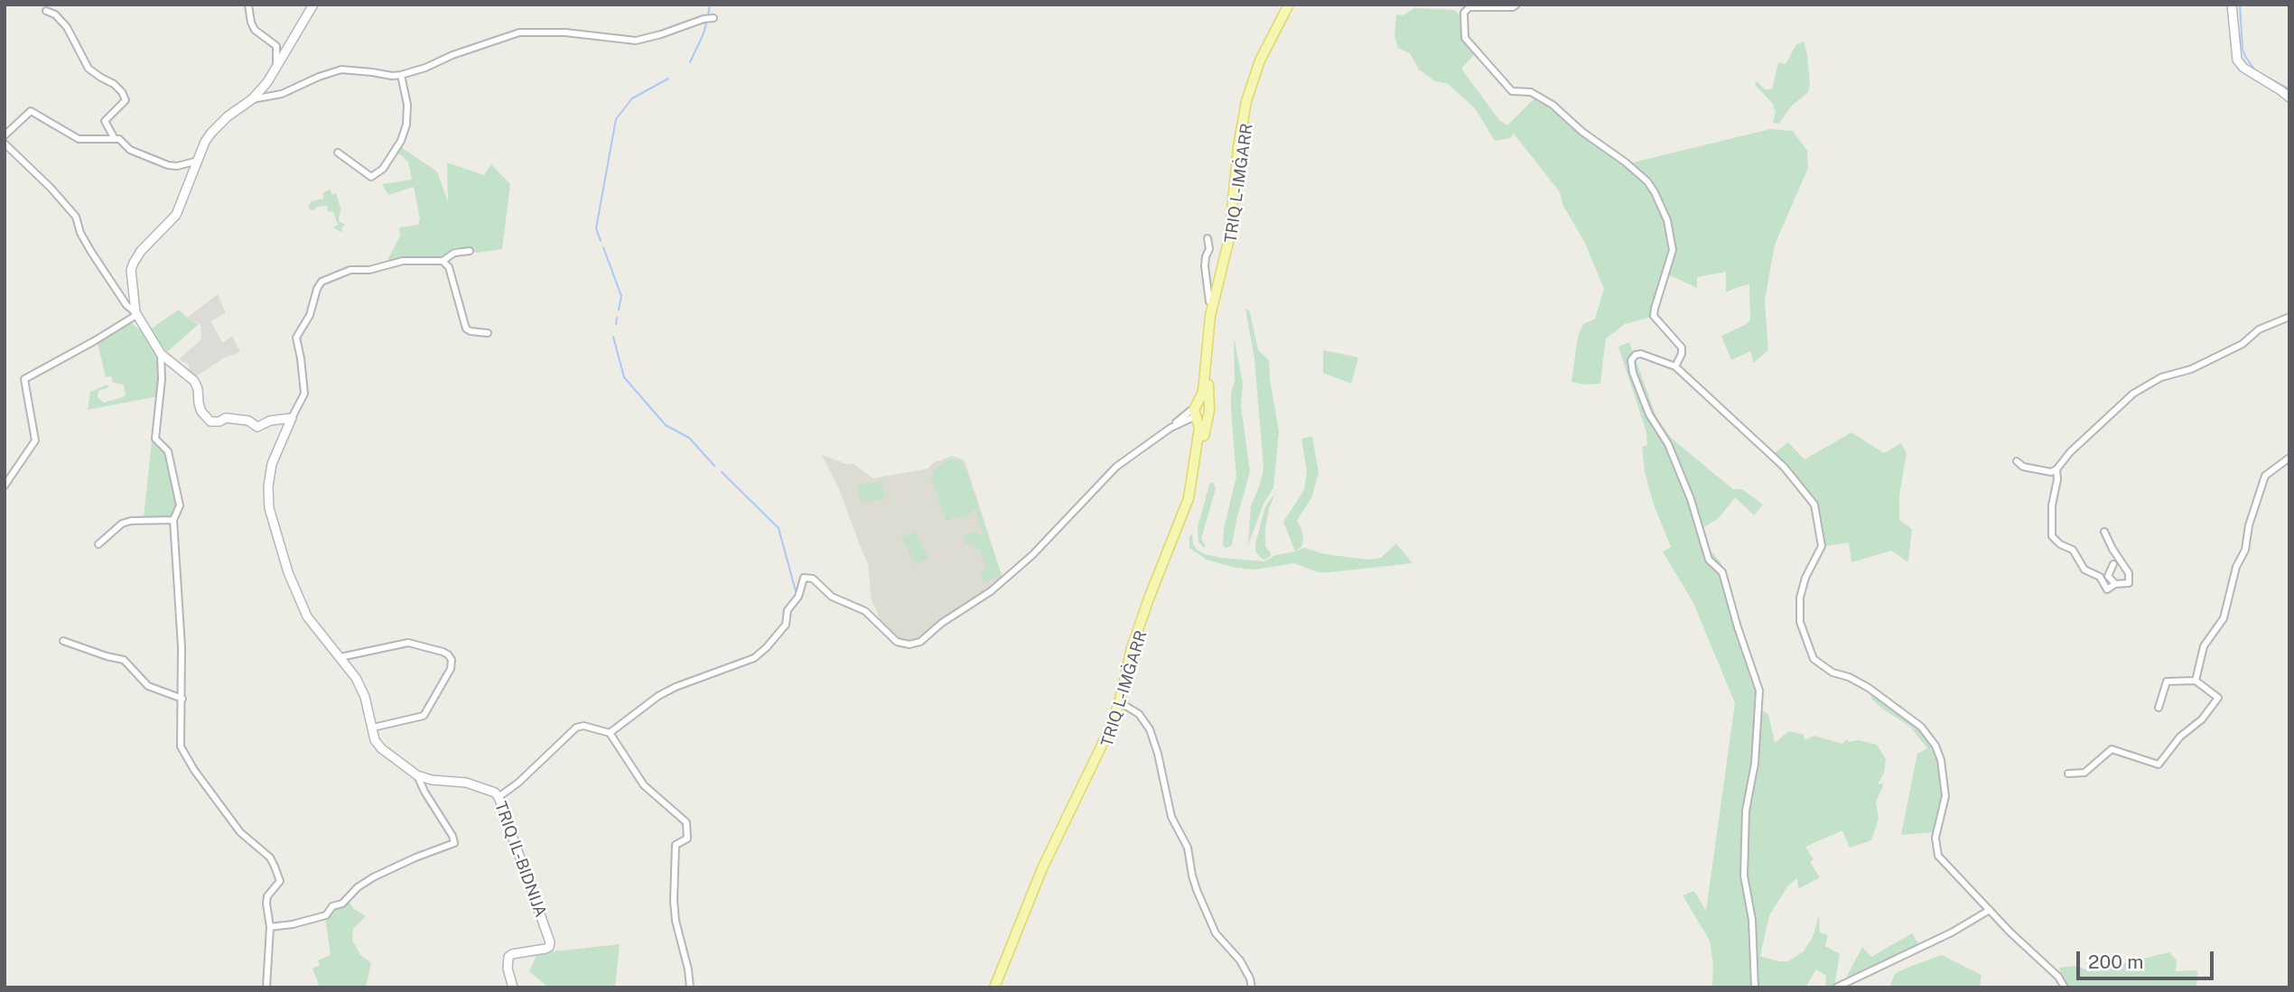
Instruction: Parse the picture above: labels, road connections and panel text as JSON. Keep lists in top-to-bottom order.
{
  "streets": {
    "main road": ["TRIQ L-IMĠARR"],
    "street": ["TRIQ IL-BIDNIJA"]
  },
  "scale_bar": "200 m"
}
